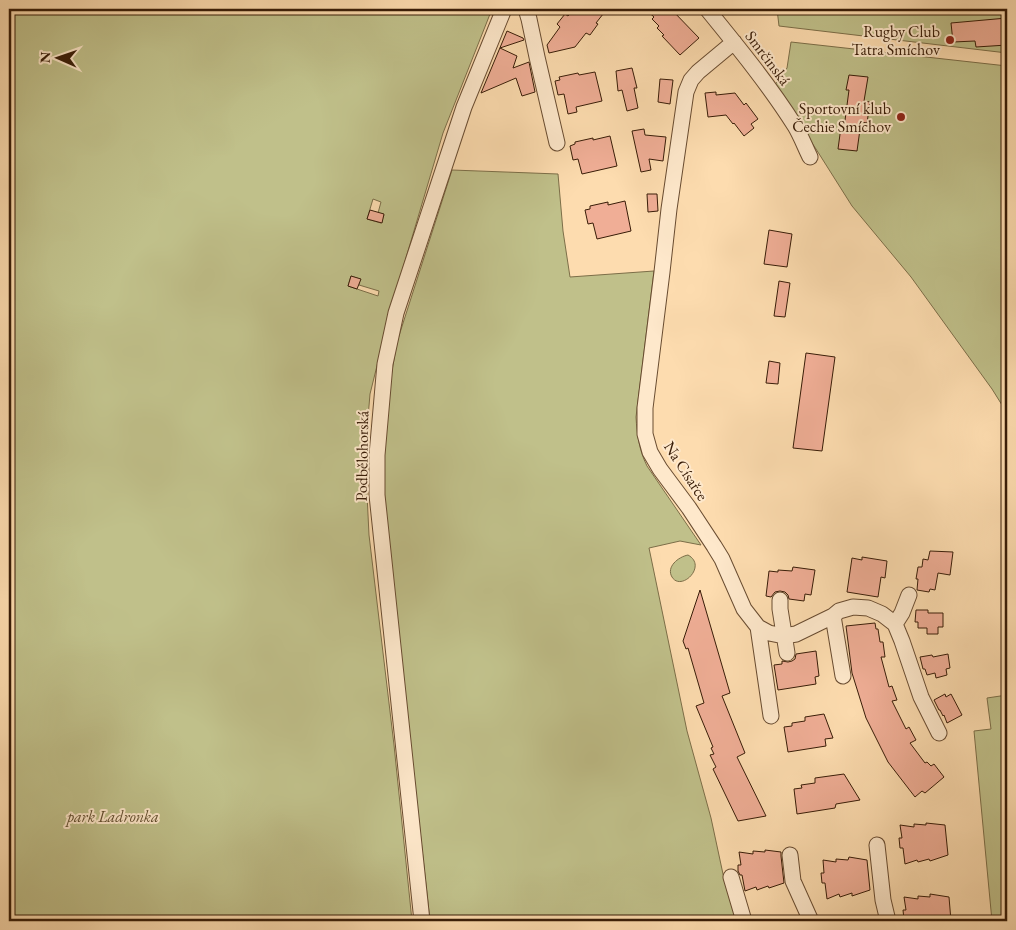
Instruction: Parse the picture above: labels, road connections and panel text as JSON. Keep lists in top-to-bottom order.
{
  "streets": {
    "street": ["Smrčinská", "Podbělohorská", "Na Císařce"]
  },
  "crossings": [
    ["Smrčinská", "Na Císařce"]
  ],
  "parks": ["park Ladronka"],
  "places": ["Rugby Club Tatra Smíchov", "Sportovní klub Čechie Smíchov"],
  "north": "left"
}
